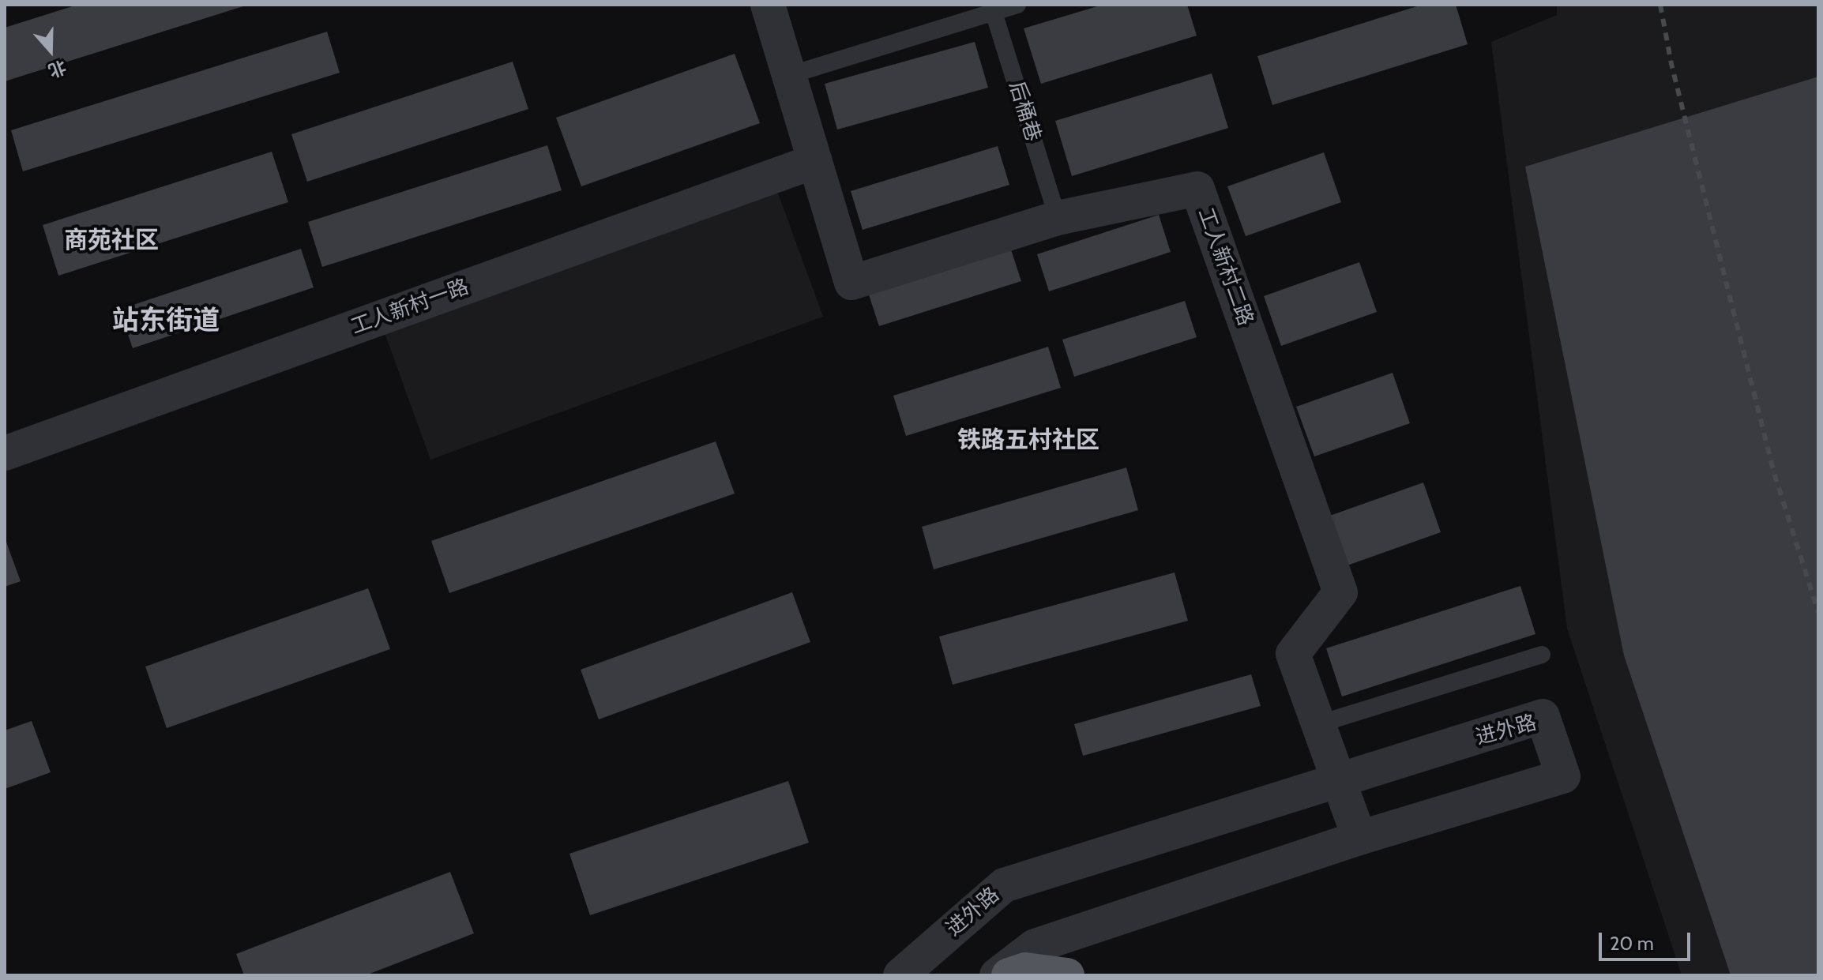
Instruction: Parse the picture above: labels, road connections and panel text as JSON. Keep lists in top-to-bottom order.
{
  "streets": {
    "street": ["工人新村二路", "工人新村一路", "进外路"],
    "lane": ["后桶巷"]
  },
  "crossings": [
    ["后桶巷", "工人新村二路"],
    ["工人新村二路", "工人新村一路"],
    ["工人新村二路", "进外路"]
  ],
  "districts": ["商苑社区", "站东街道", "铁路五村社区"],
  "scale_bar": "20 m",
  "north": "bottom"
}
